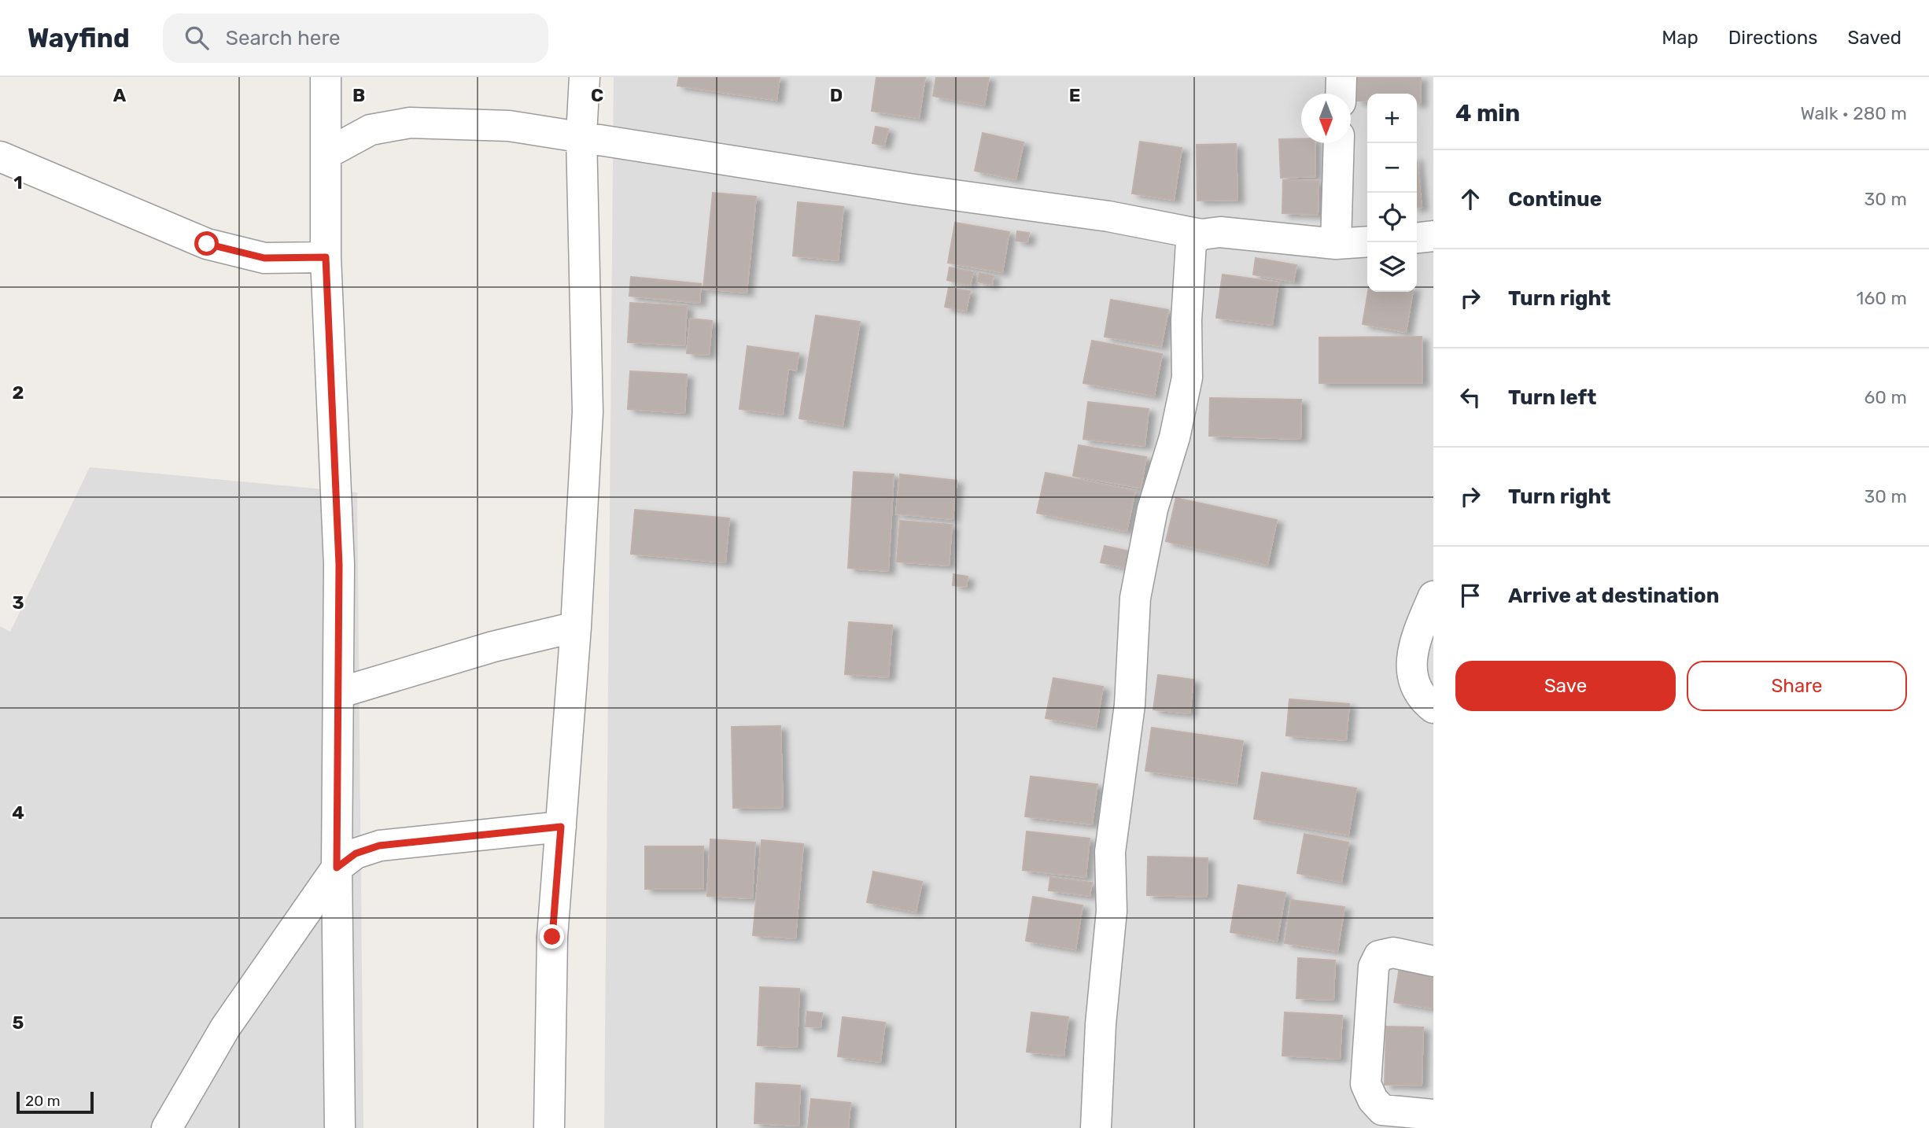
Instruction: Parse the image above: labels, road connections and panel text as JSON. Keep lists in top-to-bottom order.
{
  "scale_bar": "20 m",
  "north": "bottom",
  "page": {
    "header": "Wayfind",
    "search": "Search here",
    "nav": ["Map", "Directions", "Saved"],
    "heading": ["4 min", "Walk · 280 m"],
    "map_buttons": ["+", "−"],
    "list": [
      ["Continue", "30 m"],
      ["Turn right", "160 m"],
      ["Turn left", "60 m"],
      ["Turn right", "30 m"],
      "Arrive at destination"
    ],
    "buttons": ["Save", "Share"],
    "scale": "20 m"
  },
  "grid": {
    "columns": [
      "A",
      "B",
      "C",
      "D",
      "E"
    ],
    "rows": [
      "1",
      "2",
      "3",
      "4",
      "5"
    ]
  }
}
